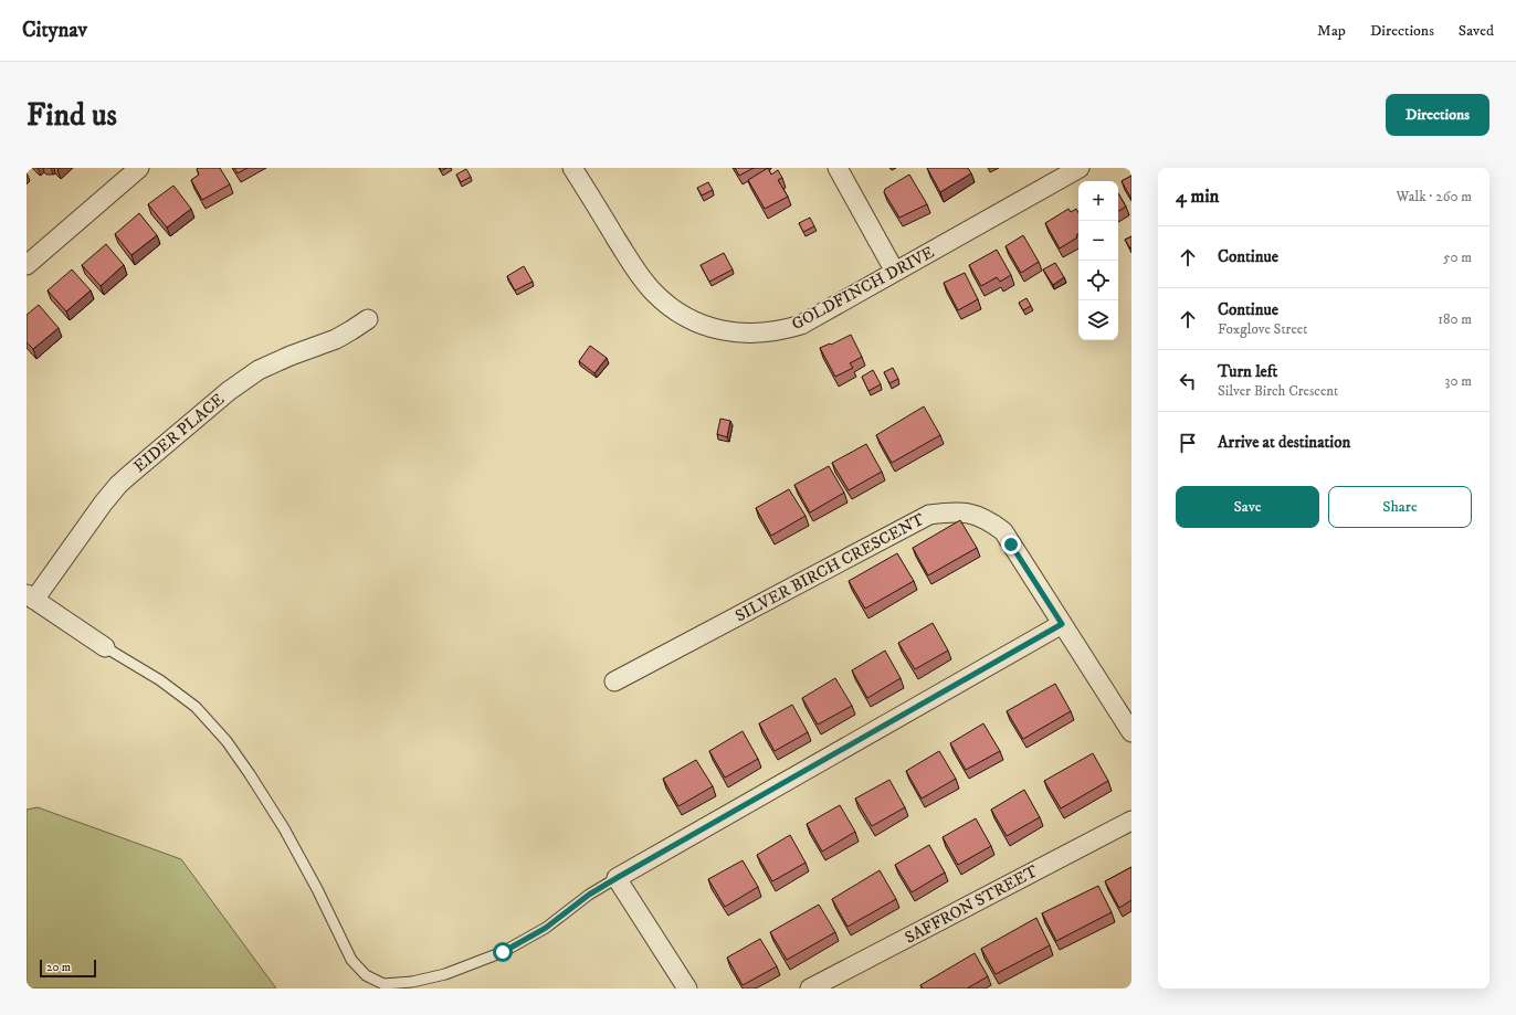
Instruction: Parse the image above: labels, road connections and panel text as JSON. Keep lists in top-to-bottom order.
{
  "streets": {
    "street": [
      "GOLDFINCH DRIVE",
      "EIDER PLACE",
      "SILVER BIRCH CRESCENT",
      "SAFFRON STREET"
    ]
  },
  "scale_bar": "20 m",
  "page": {
    "header": "Citynav",
    "nav": ["Map", "Directions", "Saved"],
    "buttons": [
      "Directions",
      ["Save", "Share"]
    ],
    "title": "Find us",
    "heading": ["4 min", "Walk · 260 m"],
    "map_buttons": ["+", "−"],
    "list": [
      ["Continue", "50 m"],
      ["Continue", "Foxglove Street", "180 m"],
      ["Turn left", "Silver Birch Crescent", "30 m"],
      "Arrive at destination"
    ],
    "scale": "20 m"
  }
}
